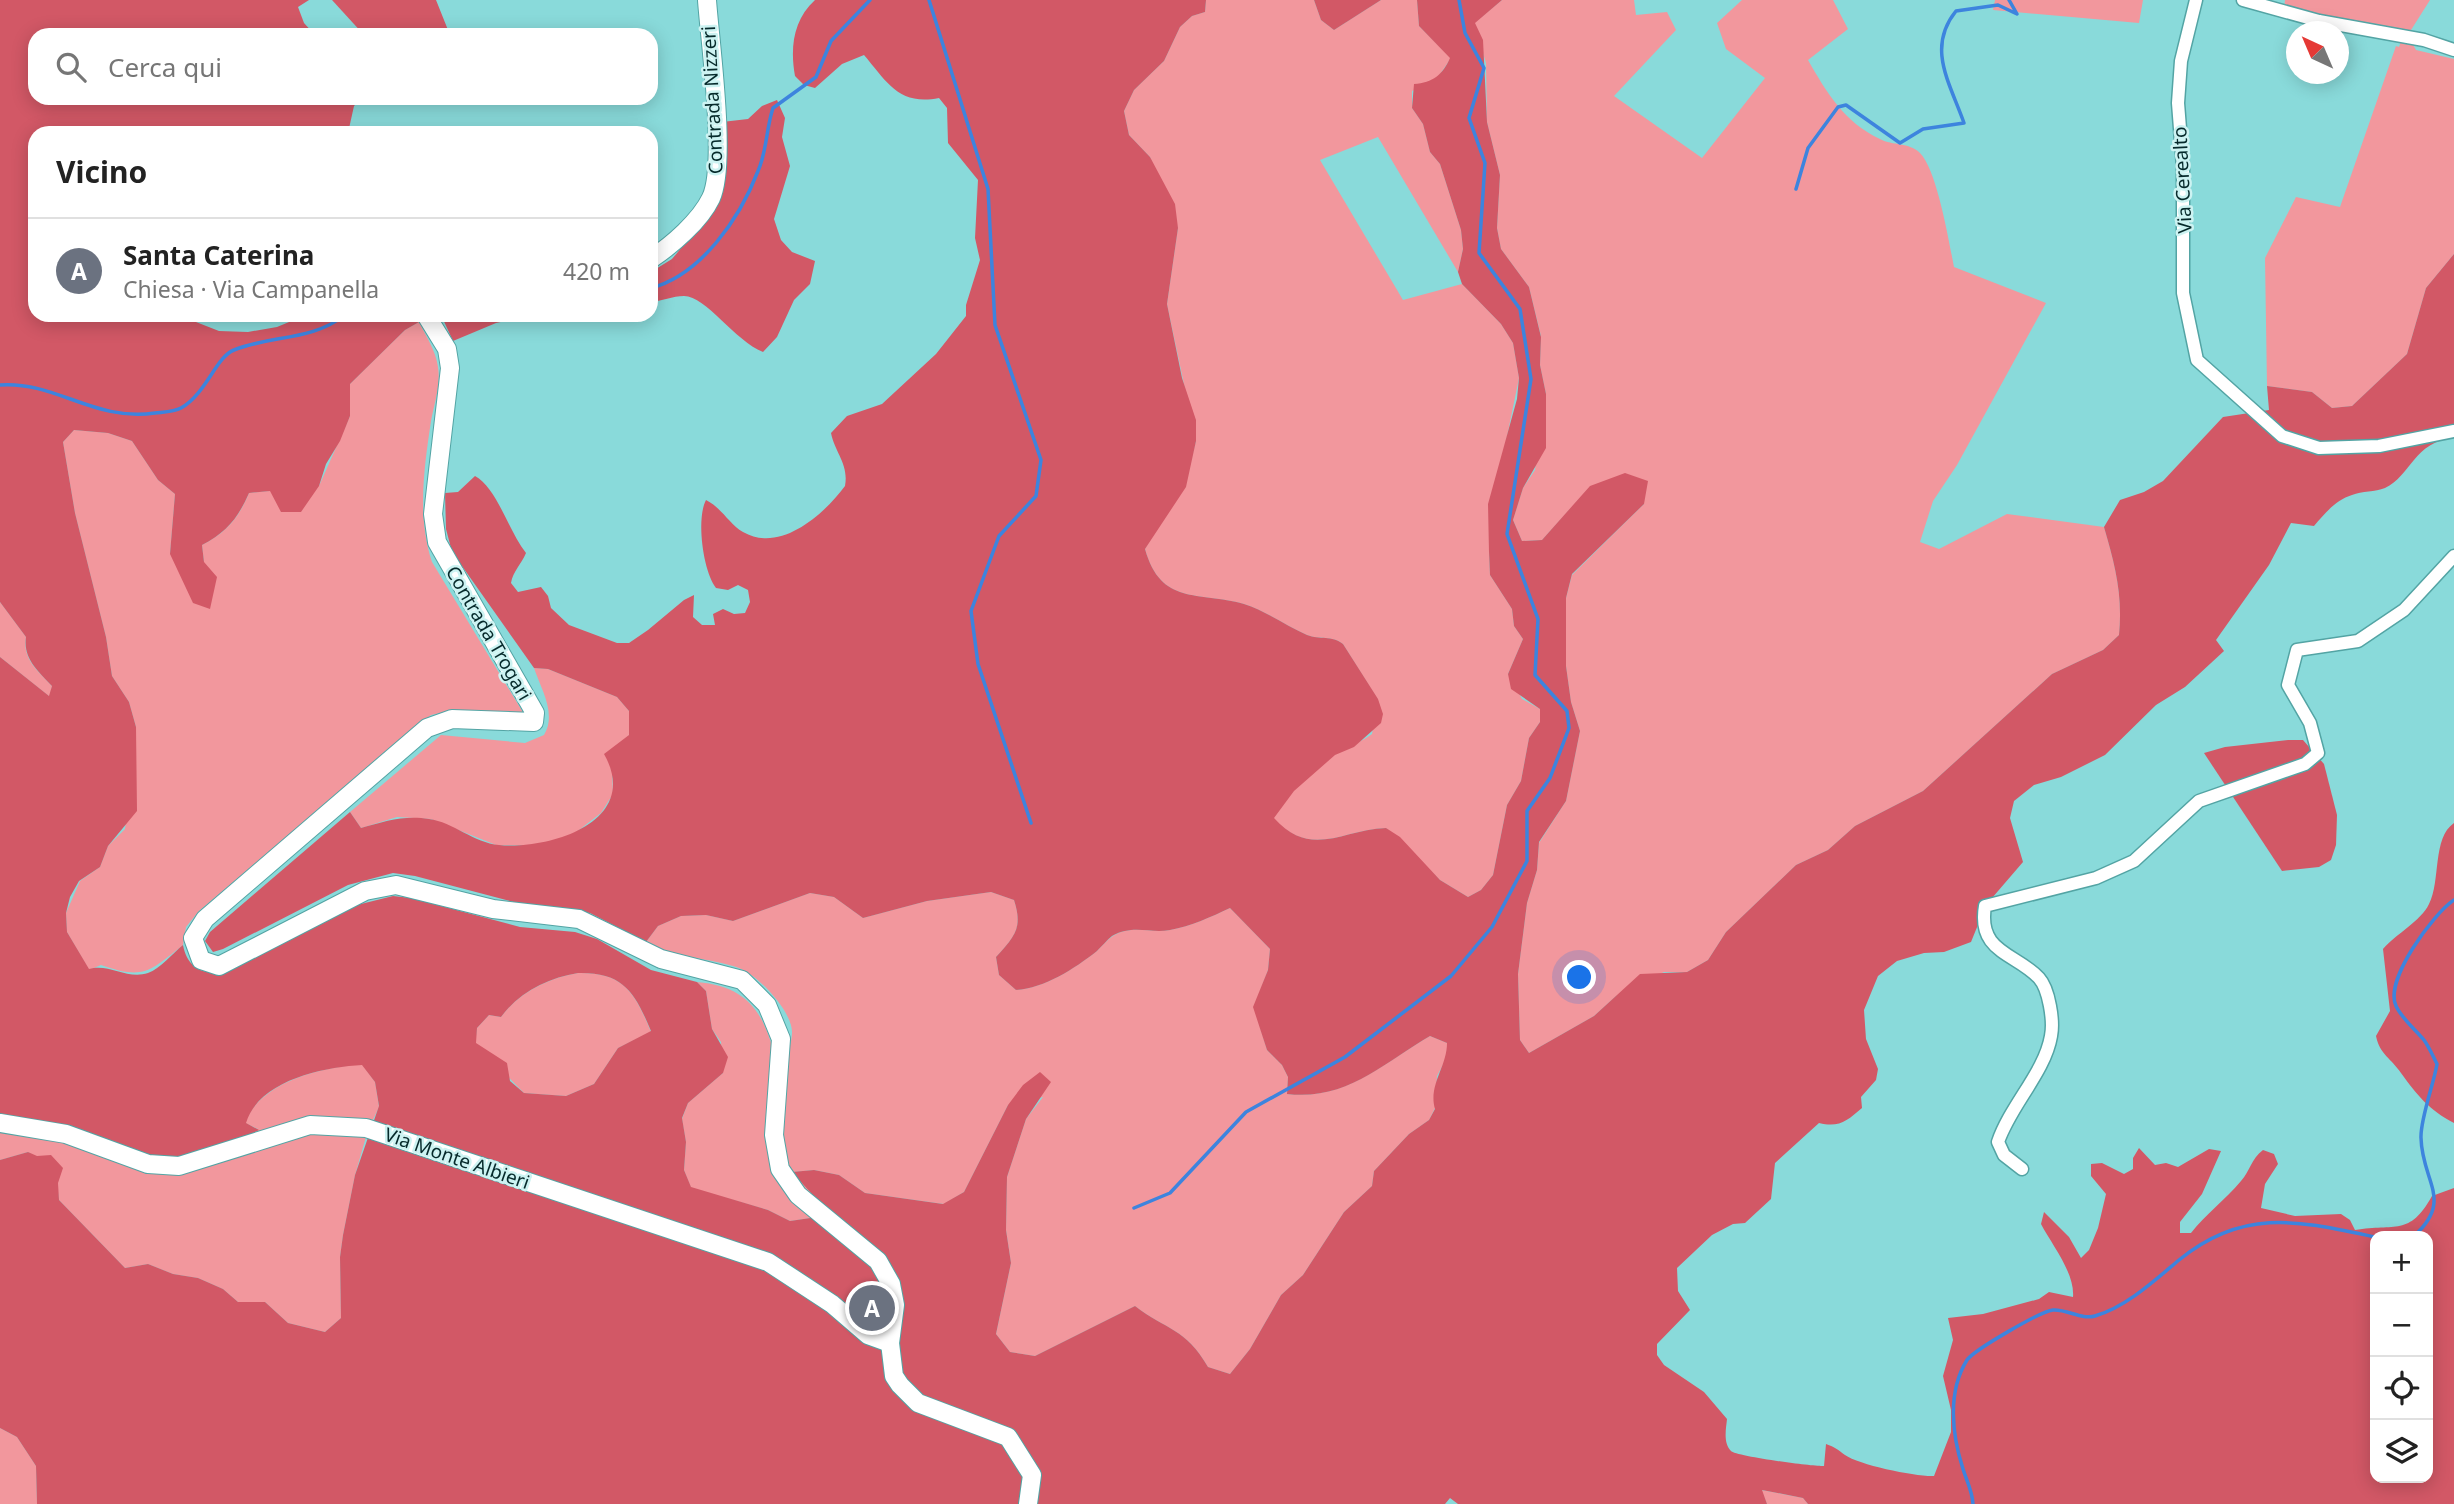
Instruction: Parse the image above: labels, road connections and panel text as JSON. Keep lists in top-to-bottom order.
{
  "streets": {
    "street": [
      "Contrada Nizzeri",
      "Via Cerealto",
      "Contrada Trogari",
      "Via Monte Albieri"
    ]
  },
  "crossings": [
    ["Contrada Trogari", "Via Monte Albieri"]
  ],
  "north": "top left",
  "page": {
    "search": "Cerca qui",
    "heading": "Vicino",
    "list": [
      {
        "mark": "A",
        "name": "Santa Caterina",
        "note": "Chiesa · Via Campanella",
        "value": "420 m"
      }
    ],
    "map_buttons": ["+", "−"],
    "pins": "A"
  }
}
